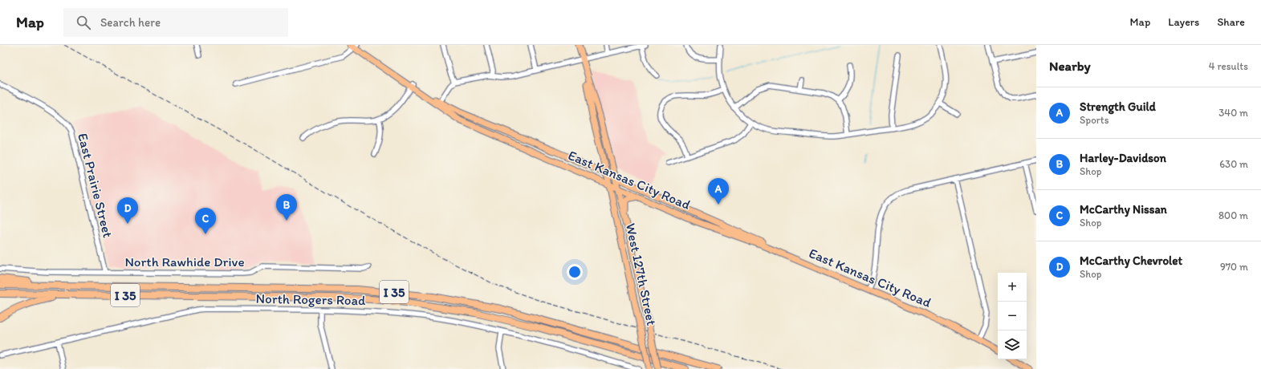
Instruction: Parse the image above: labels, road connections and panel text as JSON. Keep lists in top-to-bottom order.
{
  "streets": {
    "highway": ["I 35"],
    "main road": ["East Kansas City Road", "West 127th Street"],
    "street": ["East Prairie Street", "North Rawhide Drive", "North Rogers Road"]
  },
  "crossings": [
    ["East Kansas City Road", "West 127th Street"],
    ["East Prairie Street", "North Rawhide Drive"]
  ],
  "page": {
    "header": "Map",
    "search": "Search here",
    "nav": ["Map", "Layers", "Share"],
    "heading": ["Nearby", "4 results"],
    "list": [
      {
        "mark": "A",
        "name": "Strength Guild",
        "note": "Sports",
        "value": "340 m"
      },
      {
        "mark": "B",
        "name": "Harley-Davidson",
        "note": "Shop",
        "value": "630 m"
      },
      {
        "mark": "C",
        "name": "McCarthy Nissan",
        "note": "Shop",
        "value": "800 m"
      },
      {
        "mark": "D",
        "name": "McCarthy Chevrolet",
        "note": "Shop",
        "value": "970 m"
      }
    ],
    "pins": [
      "A",
      "B",
      "D",
      "C"
    ],
    "map_buttons": ["+", "−"]
  }
}
